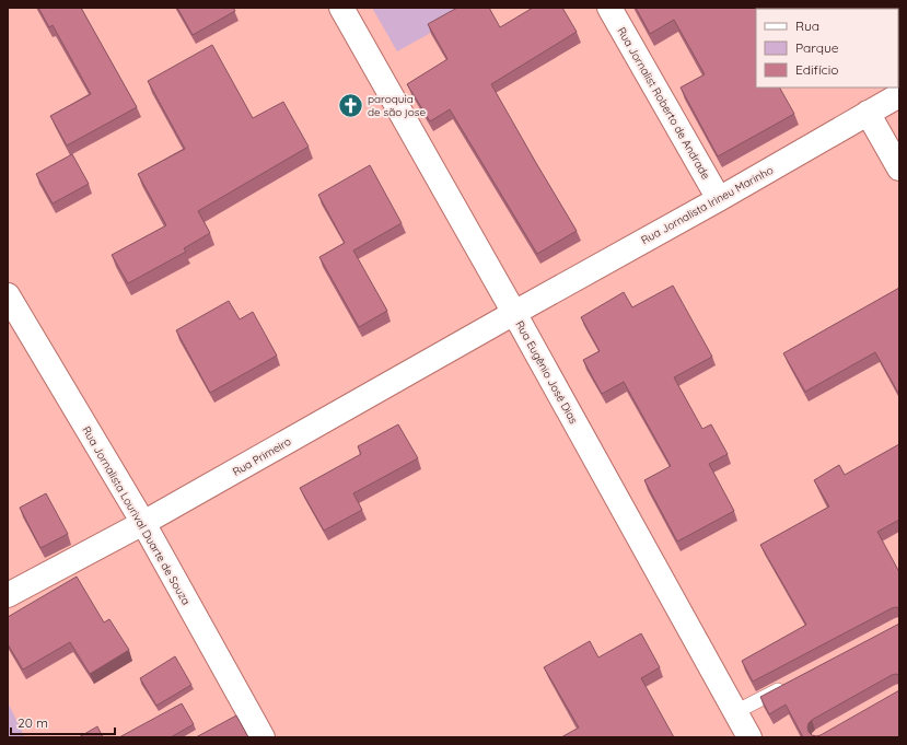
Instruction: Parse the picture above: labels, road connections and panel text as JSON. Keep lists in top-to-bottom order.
{
  "streets": {
    "street": [
      "Rua Jornalist Roberto de Andrade",
      "Rua Jornalista Irineu Marinho",
      "Rua Eugênio José Dias",
      "Rua Primeiro",
      "Rua Jornalista Lourival Duarte de Souza"
    ]
  },
  "crossings": [
    ["Rua Jornalist Roberto de Andrade", "Rua Jornalista Irineu Marinho"],
    ["Rua Jornalista Irineu Marinho", "Rua Eugênio José Dias"],
    ["Rua Jornalista Irineu Marinho", "Rua Primeiro"],
    ["Rua Eugênio José Dias", "Rua Primeiro"],
    ["Rua Primeiro", "Rua Jornalista Lourival Duarte de Souza"]
  ],
  "places": {
    "church": ["paroquia de são jose"]
  },
  "legend": ["Rua", "Parque", "Edifício"],
  "scale_bar": "20 m"
}
